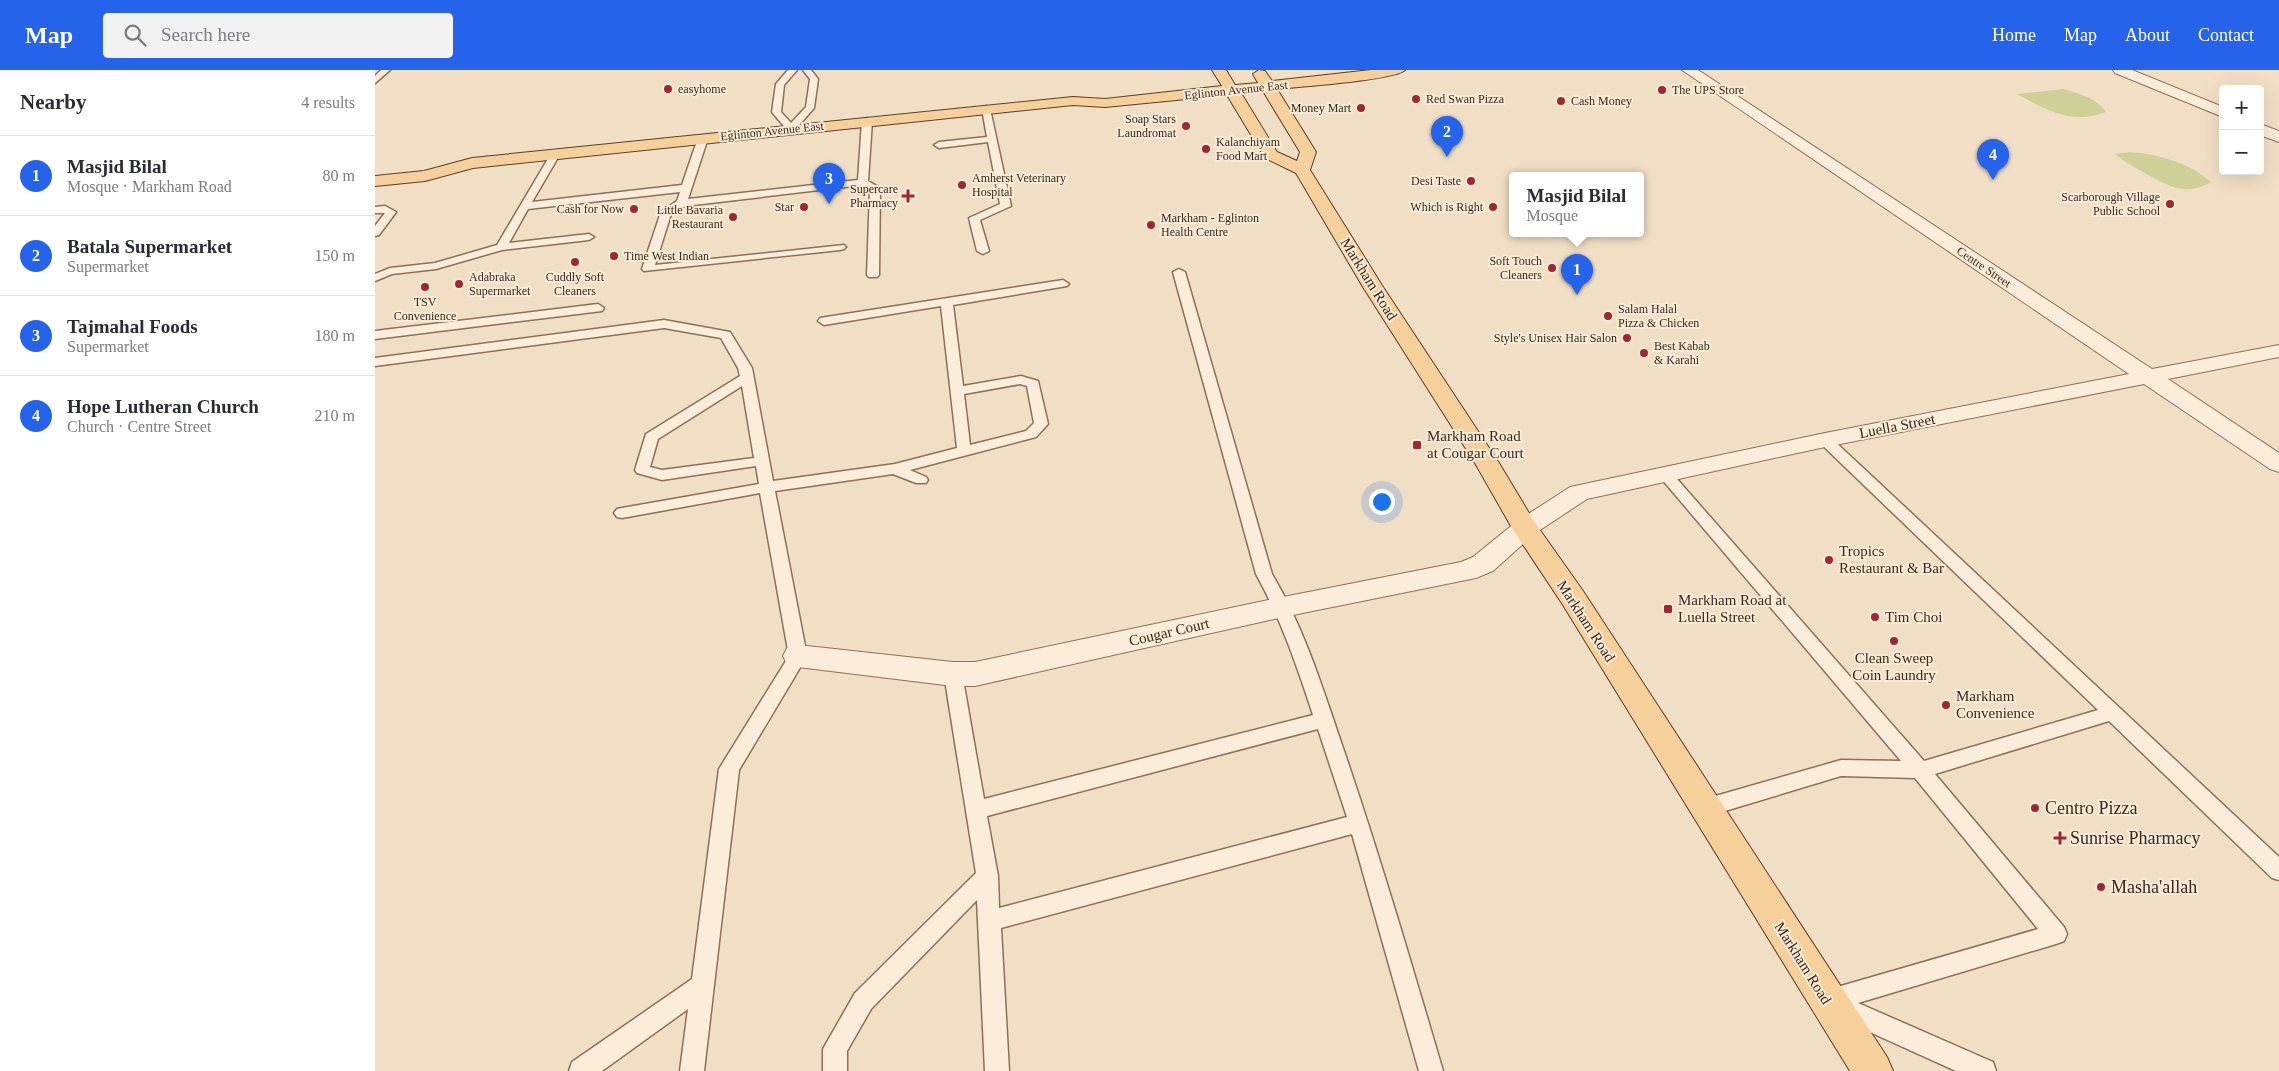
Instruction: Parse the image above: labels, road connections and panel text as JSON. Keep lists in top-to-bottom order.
{
  "streets": {
    "main road": ["Eglinton Avenue East", "Markham Road"],
    "street": ["Centre Street", "Luella Street", "Cougar Court"]
  },
  "crossings": [
    ["Centre Street", "Luella Street"],
    ["Markham Road", "Luella Street"],
    ["Markham Road", "Cougar Court"],
    ["Luella Street", "Cougar Court"]
  ],
  "places": {
    "other": [
      "easyhome",
      "The UPS Store",
      "Red Swan Pizza",
      "Cash Money",
      "Money Mart",
      "Soap Stars Laundromat",
      "Kalanchiyam Food Mart",
      "Desi Taste",
      "Amherst Veterinary Hospital",
      "Scarborough Village Public School",
      "Star",
      "Which is Right",
      "Cash for Now",
      "Little Bavaria Restaurant",
      "Markham - Eglinton Health Centre",
      "Time West Indian",
      "Cuddly Soft Cleaners",
      "Soft Touch Cleaners",
      "Adabraka Supermarket",
      "TSV Convenience",
      "Salam Halal Pizza & Chicken",
      "Style's Unisex Hair Salon",
      "Best Kabab & Karahi",
      "Tropics Restaurant & Bar",
      "Tim Choi",
      "Clean Sweep Coin Laundry",
      "Markham Convenience",
      "Centro Pizza",
      "Masha'allah"
    ],
    "health": ["Supercare Pharmacy", "Sunrise Pharmacy"],
    "transit": ["Markham Road at Cougar Court", "Markham Road at Luella Street"]
  },
  "page": {
    "header": "Map",
    "search": "Search here",
    "nav": [
      "Home",
      "Map",
      "About",
      "Contact"
    ],
    "heading": ["Nearby", "4 results"],
    "map_buttons": ["+", "−"],
    "pins": [
      "2",
      "4",
      "3",
      "1"
    ],
    "list": [
      {
        "mark": "1",
        "name": "Masjid Bilal",
        "note": "Mosque · Markham Road",
        "value": "80 m"
      },
      {
        "mark": "2",
        "name": "Batala Supermarket",
        "note": "Supermarket",
        "value": "150 m"
      },
      {
        "mark": "3",
        "name": "Tajmahal Foods",
        "note": "Supermarket",
        "value": "180 m"
      },
      {
        "mark": "4",
        "name": "Hope Lutheran Church",
        "note": "Church · Centre Street",
        "value": "210 m"
      }
    ],
    "popup": ["Masjid Bilal", "Mosque"]
  }
}
